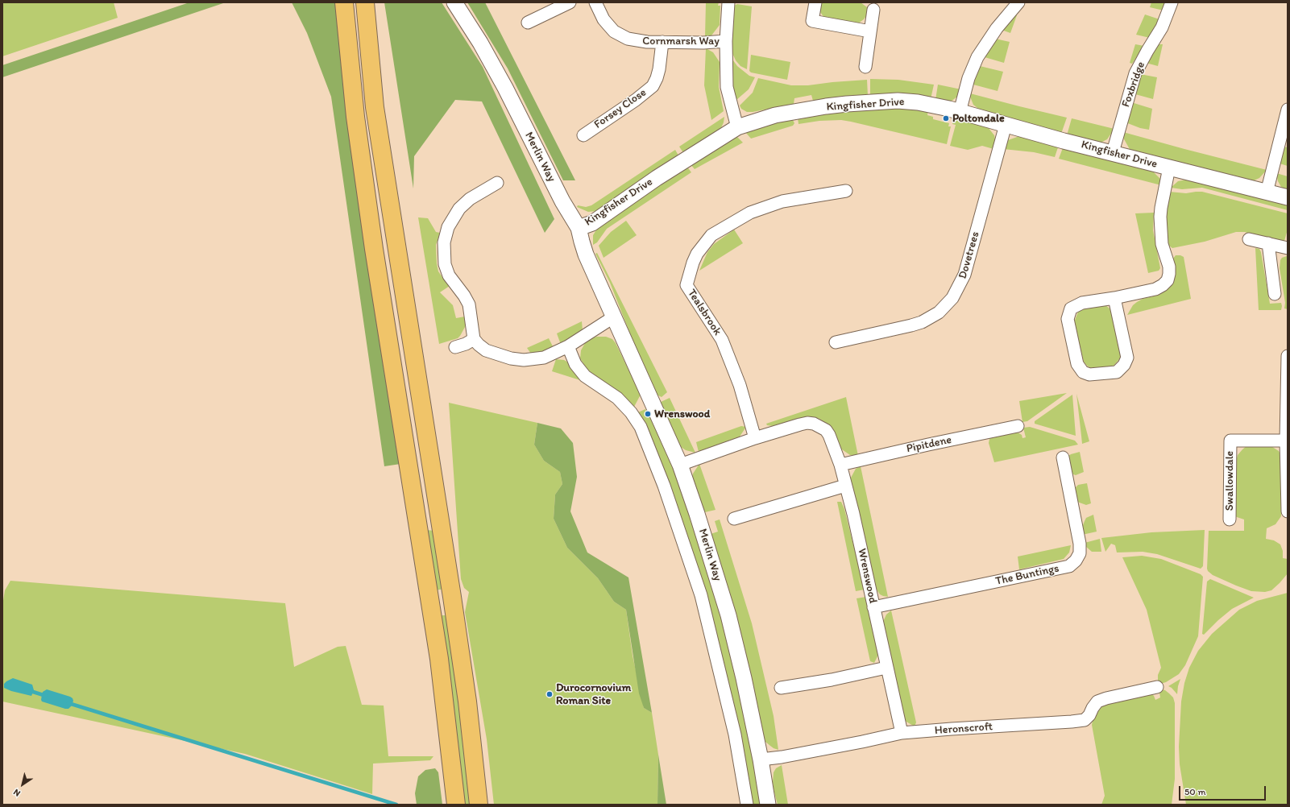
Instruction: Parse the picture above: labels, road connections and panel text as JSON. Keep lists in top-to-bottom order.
{
  "streets": {
    "street": [
      "Cornmarsh Way",
      "Foxbridge",
      "Kingfisher Drive",
      "Forsey Close",
      "Merlin Way",
      "Dovetrees",
      "Tealsbrook",
      "Pipitdene",
      "Swallowdale",
      "The Buntings",
      "Wrenswood",
      "Heronscroft"
    ]
  },
  "crossings": [
    ["Cornmarsh Way", "Forsey Close"],
    ["Foxbridge", "Kingfisher Drive"],
    ["Kingfisher Drive", "Merlin Way"],
    ["Kingfisher Drive", "Dovetrees"],
    ["Merlin Way", "Wrenswood"],
    ["Merlin Way", "Heronscroft"],
    ["Tealsbrook", "Wrenswood"],
    ["Pipitdene", "Wrenswood"],
    ["The Buntings", "Wrenswood"],
    ["Wrenswood", "Heronscroft"]
  ],
  "places": ["Poltondale", "Wrenswood", "Durocornovium Roman Site"],
  "scale_bar": "50 m",
  "north": "bottom left"
}
